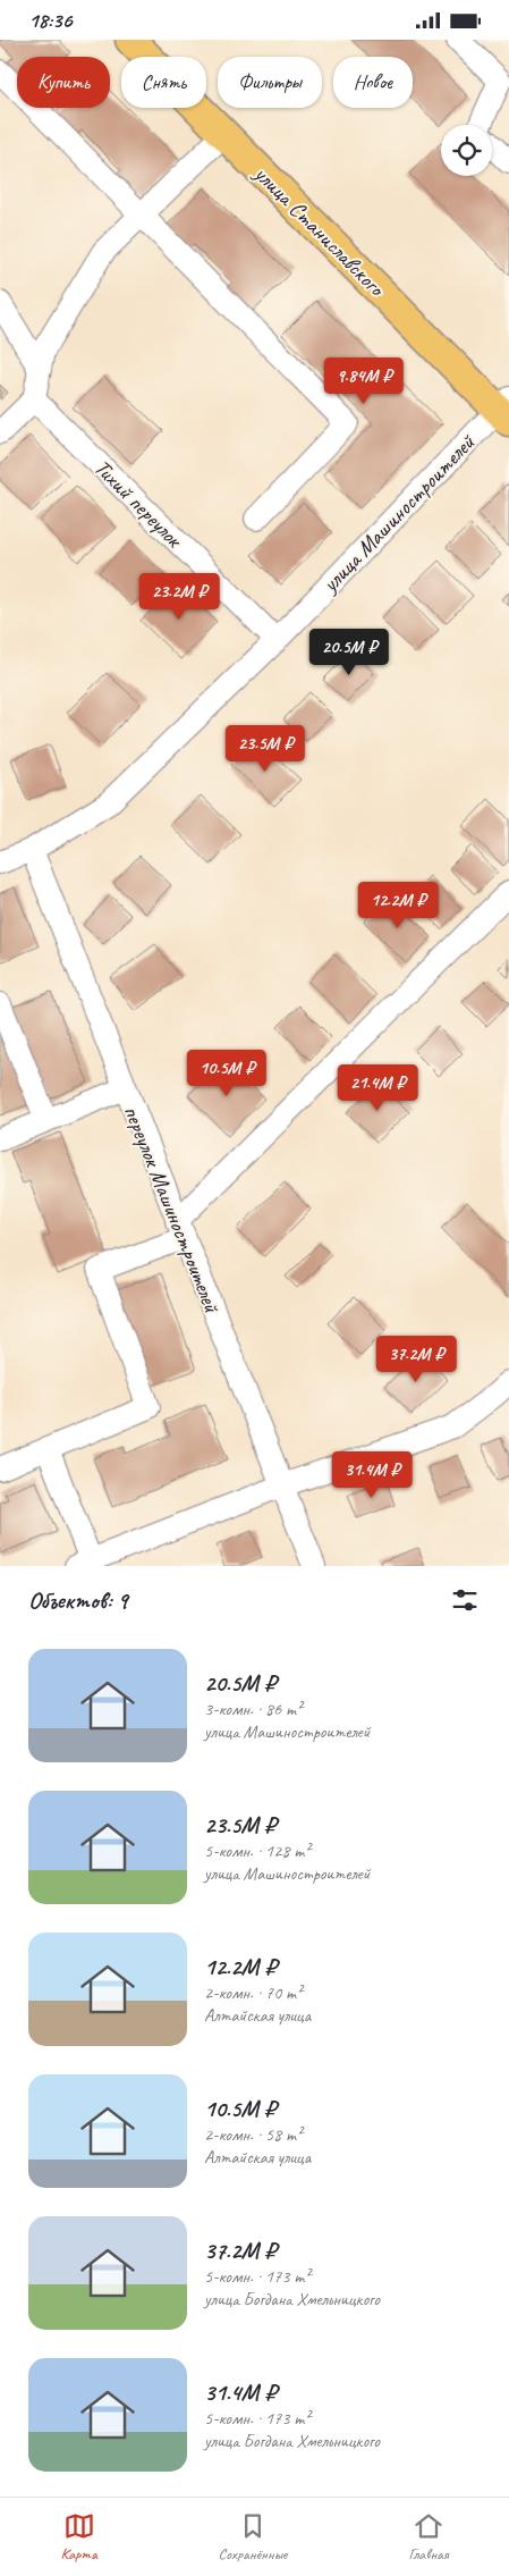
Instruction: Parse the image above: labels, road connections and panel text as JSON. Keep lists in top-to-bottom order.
{
  "streets": {
    "main road": ["улица Станиславского"],
    "street": ["Тихий переулок", "улица Машиностроителей", "переулок Машиностроителей"]
  },
  "crossings": [
    ["улица Станиславского", "улица Машиностроителей"],
    ["Тихий переулок", "улица Машиностроителей"],
    ["улица Машиностроителей", "переулок Машиностроителей"]
  ],
  "page": {
    "status": "18:36",
    "chip": [
      "Купить",
      "Снять",
      "Фильтры",
      "Новое"
    ],
    "price": [
      "9.84M ₽",
      "23.2M ₽",
      "20.5M ₽",
      "23.5M ₽",
      "12.2M ₽",
      "10.5M ₽",
      "21.4M ₽",
      "37.2M ₽",
      "31.4M ₽"
    ],
    "heading": "Объектов: 9",
    "list": [
      {
        "name": "20.5M ₽",
        "note": "3-комн. · 86 m² · улица Машиностроителей"
      },
      {
        "name": "23.5M ₽",
        "note": "5-комн. · 128 m² · улица Машиностроителей"
      },
      {
        "name": "12.2M ₽",
        "note": "2-комн. · 70 m² · Алтайская улица"
      },
      {
        "name": "10.5M ₽",
        "note": "2-комн. · 58 m² · Алтайская улица"
      },
      {
        "name": "37.2M ₽",
        "note": "5-комн. · 173 m² · улица Богдана Хмельницкого"
      },
      {
        "name": "31.4M ₽",
        "note": "5-комн. · 173 m² · улица Богдана Хмельницкого"
      }
    ],
    "tabs": ["Карта", "Сохранённые", "Главная"]
  }
}
